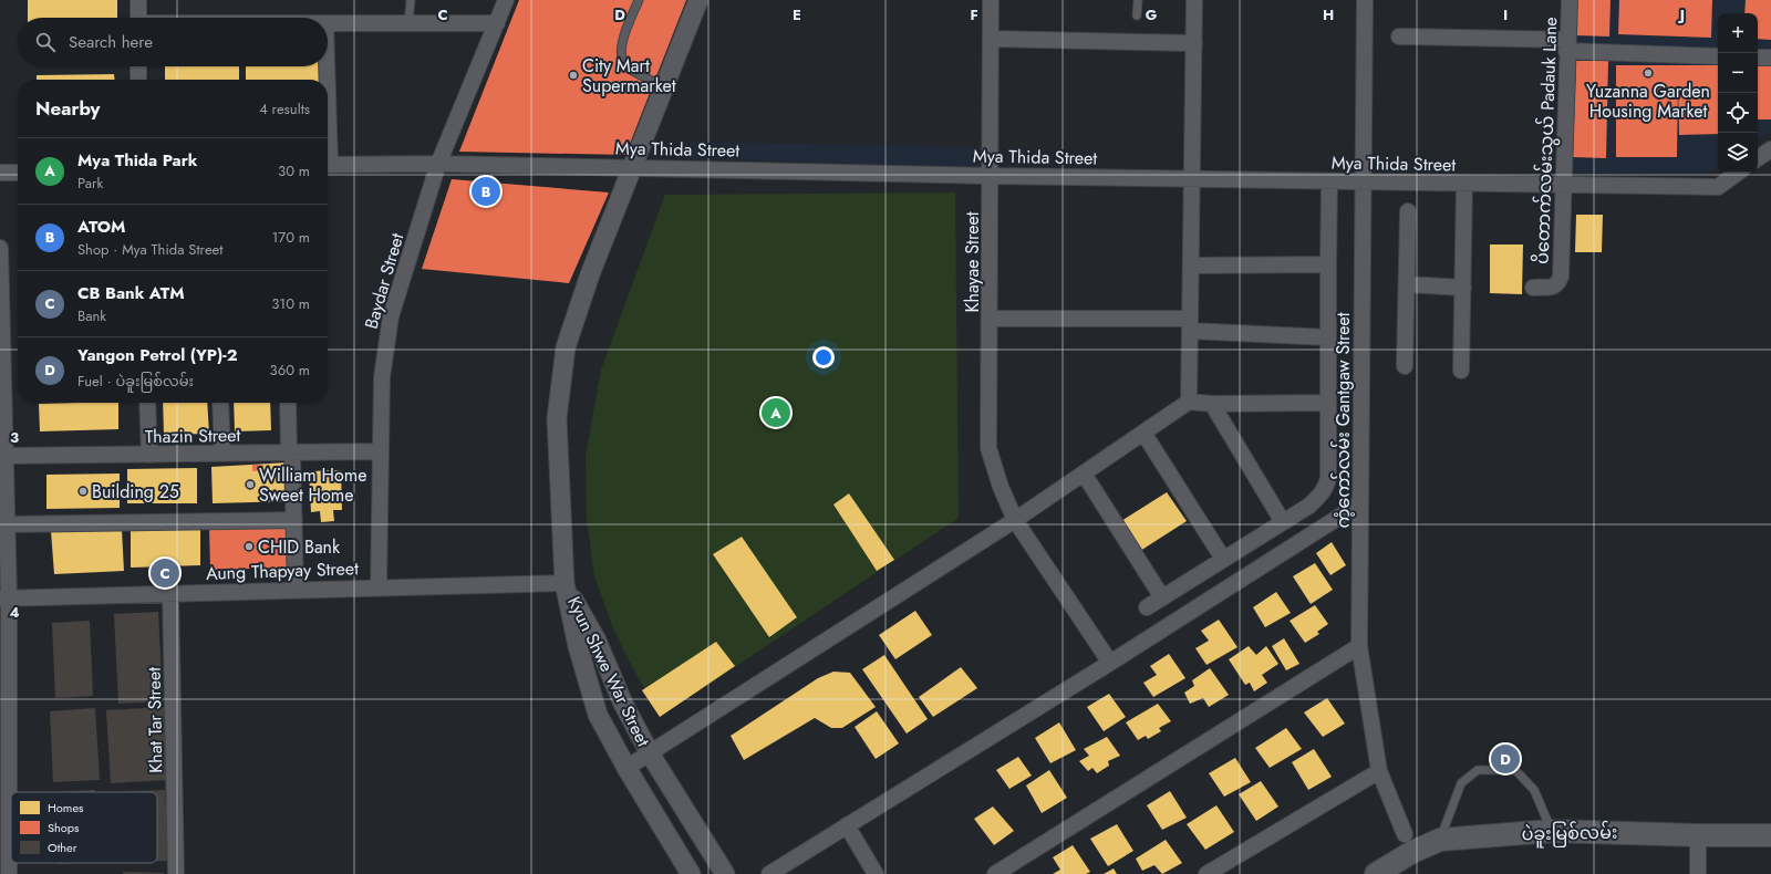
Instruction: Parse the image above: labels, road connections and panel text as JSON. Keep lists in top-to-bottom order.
{
  "streets": {
    "main road": ["ပဲခူးမြစ်လမ်း"],
    "street": [
      "ပိတောက်လမ်းသွယ် Padauk Lane",
      "Mya Thida Street",
      "Khayae Street",
      "Baydar Street",
      "ကံ့ကော်လမ်း Gantgaw Street",
      "Thazin Street",
      "Aung Thapyay Street",
      "Kyun Shwe War Street",
      "Khat Tar Street"
    ]
  },
  "crossings": [
    ["ပိတောက်လမ်းသွယ် Padauk Lane", "Mya Thida Street"],
    ["Mya Thida Street", "Khayae Street"],
    ["Mya Thida Street", "Baydar Street"],
    ["Mya Thida Street", "ကံ့ကော်လမ်း Gantgaw Street"],
    ["Baydar Street", "Thazin Street"],
    ["Baydar Street", "Aung Thapyay Street"],
    ["Aung Thapyay Street", "Kyun Shwe War Street"],
    ["Aung Thapyay Street", "Khat Tar Street"]
  ],
  "places": [
    "Yuzanna Garden Housing Market",
    "City Mart Supermarket",
    "William Home Sweet Home",
    "Building 25",
    "CHID Bank"
  ],
  "legend": ["Homes", "Shops", "Other"],
  "page": {
    "map_buttons": ["+", "−"],
    "search": "Search here",
    "heading": ["Nearby", "4 results"],
    "list": [
      {
        "mark": "A",
        "name": "Mya Thida Park",
        "note": "Park",
        "value": "30 m"
      },
      {
        "mark": "B",
        "name": "ATOM",
        "note": "Shop · Mya Thida Street",
        "value": "170 m"
      },
      {
        "mark": "C",
        "name": "CB Bank ATM",
        "note": "Bank",
        "value": "310 m"
      },
      {
        "mark": "D",
        "name": "Yangon Petrol (YP)-2",
        "note": "Fuel · ပဲခူးမြစ်လမ်း",
        "value": "360 m"
      }
    ],
    "pins": [
      "B",
      "A",
      "C",
      "D"
    ]
  },
  "grid": {
    "columns": [
      "C",
      "D",
      "E",
      "F",
      "G",
      "H",
      "I",
      "J"
    ],
    "rows": ["3", "4"]
  }
}
